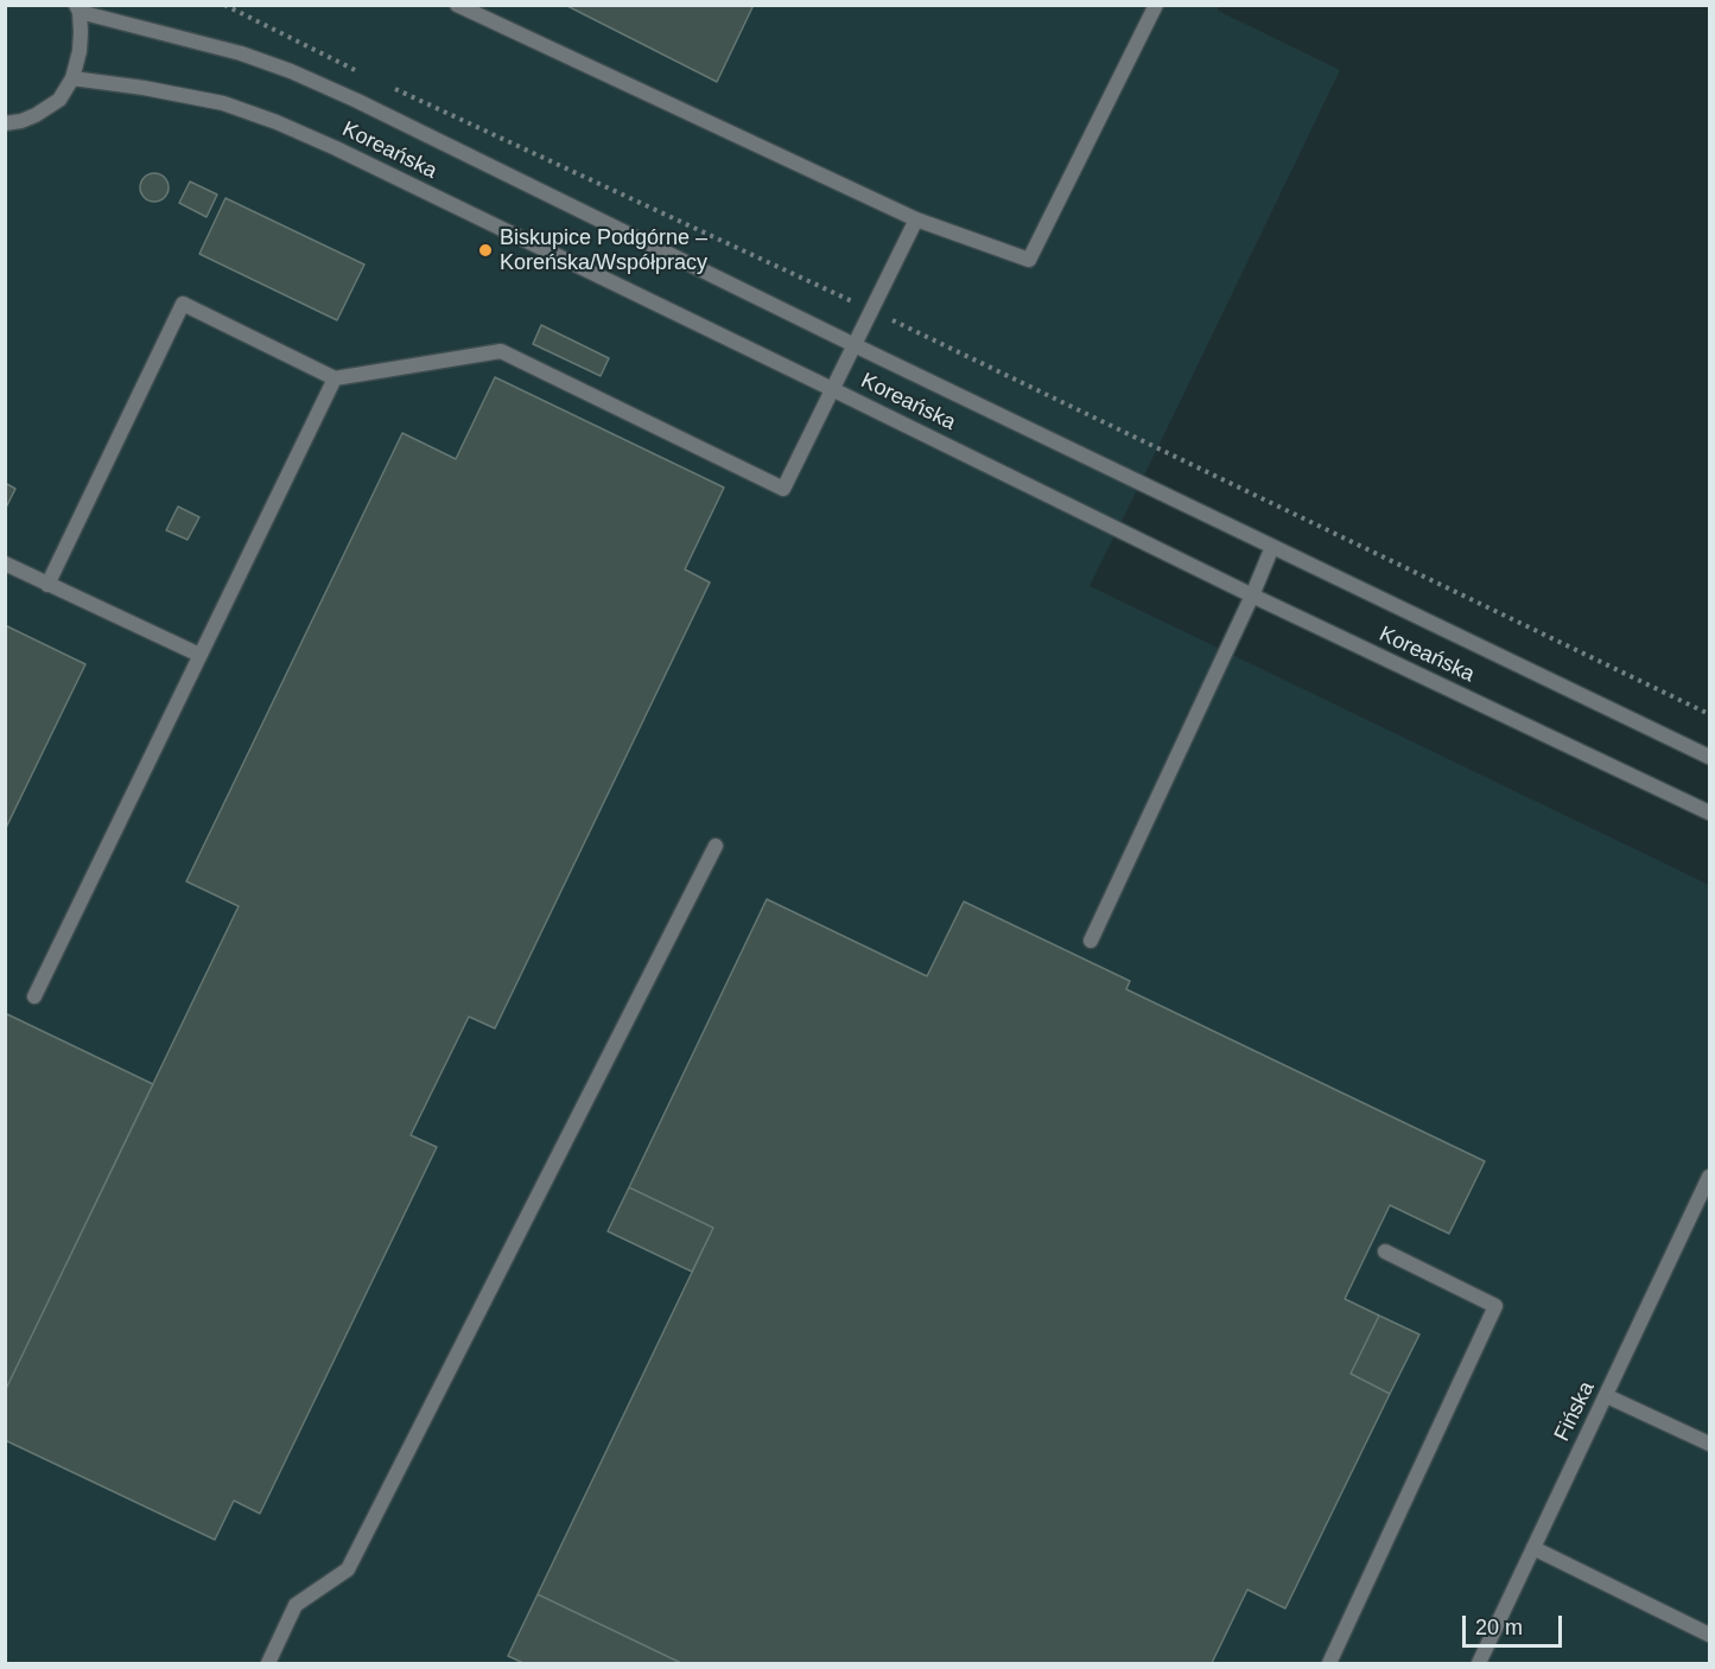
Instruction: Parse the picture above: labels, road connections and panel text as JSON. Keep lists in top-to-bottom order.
{
  "streets": {
    "street": ["Koreańska", "Fińska"]
  },
  "places": ["Biskupice Podgórne – Koreńska/Współpracy"],
  "scale_bar": "20 m"
}
